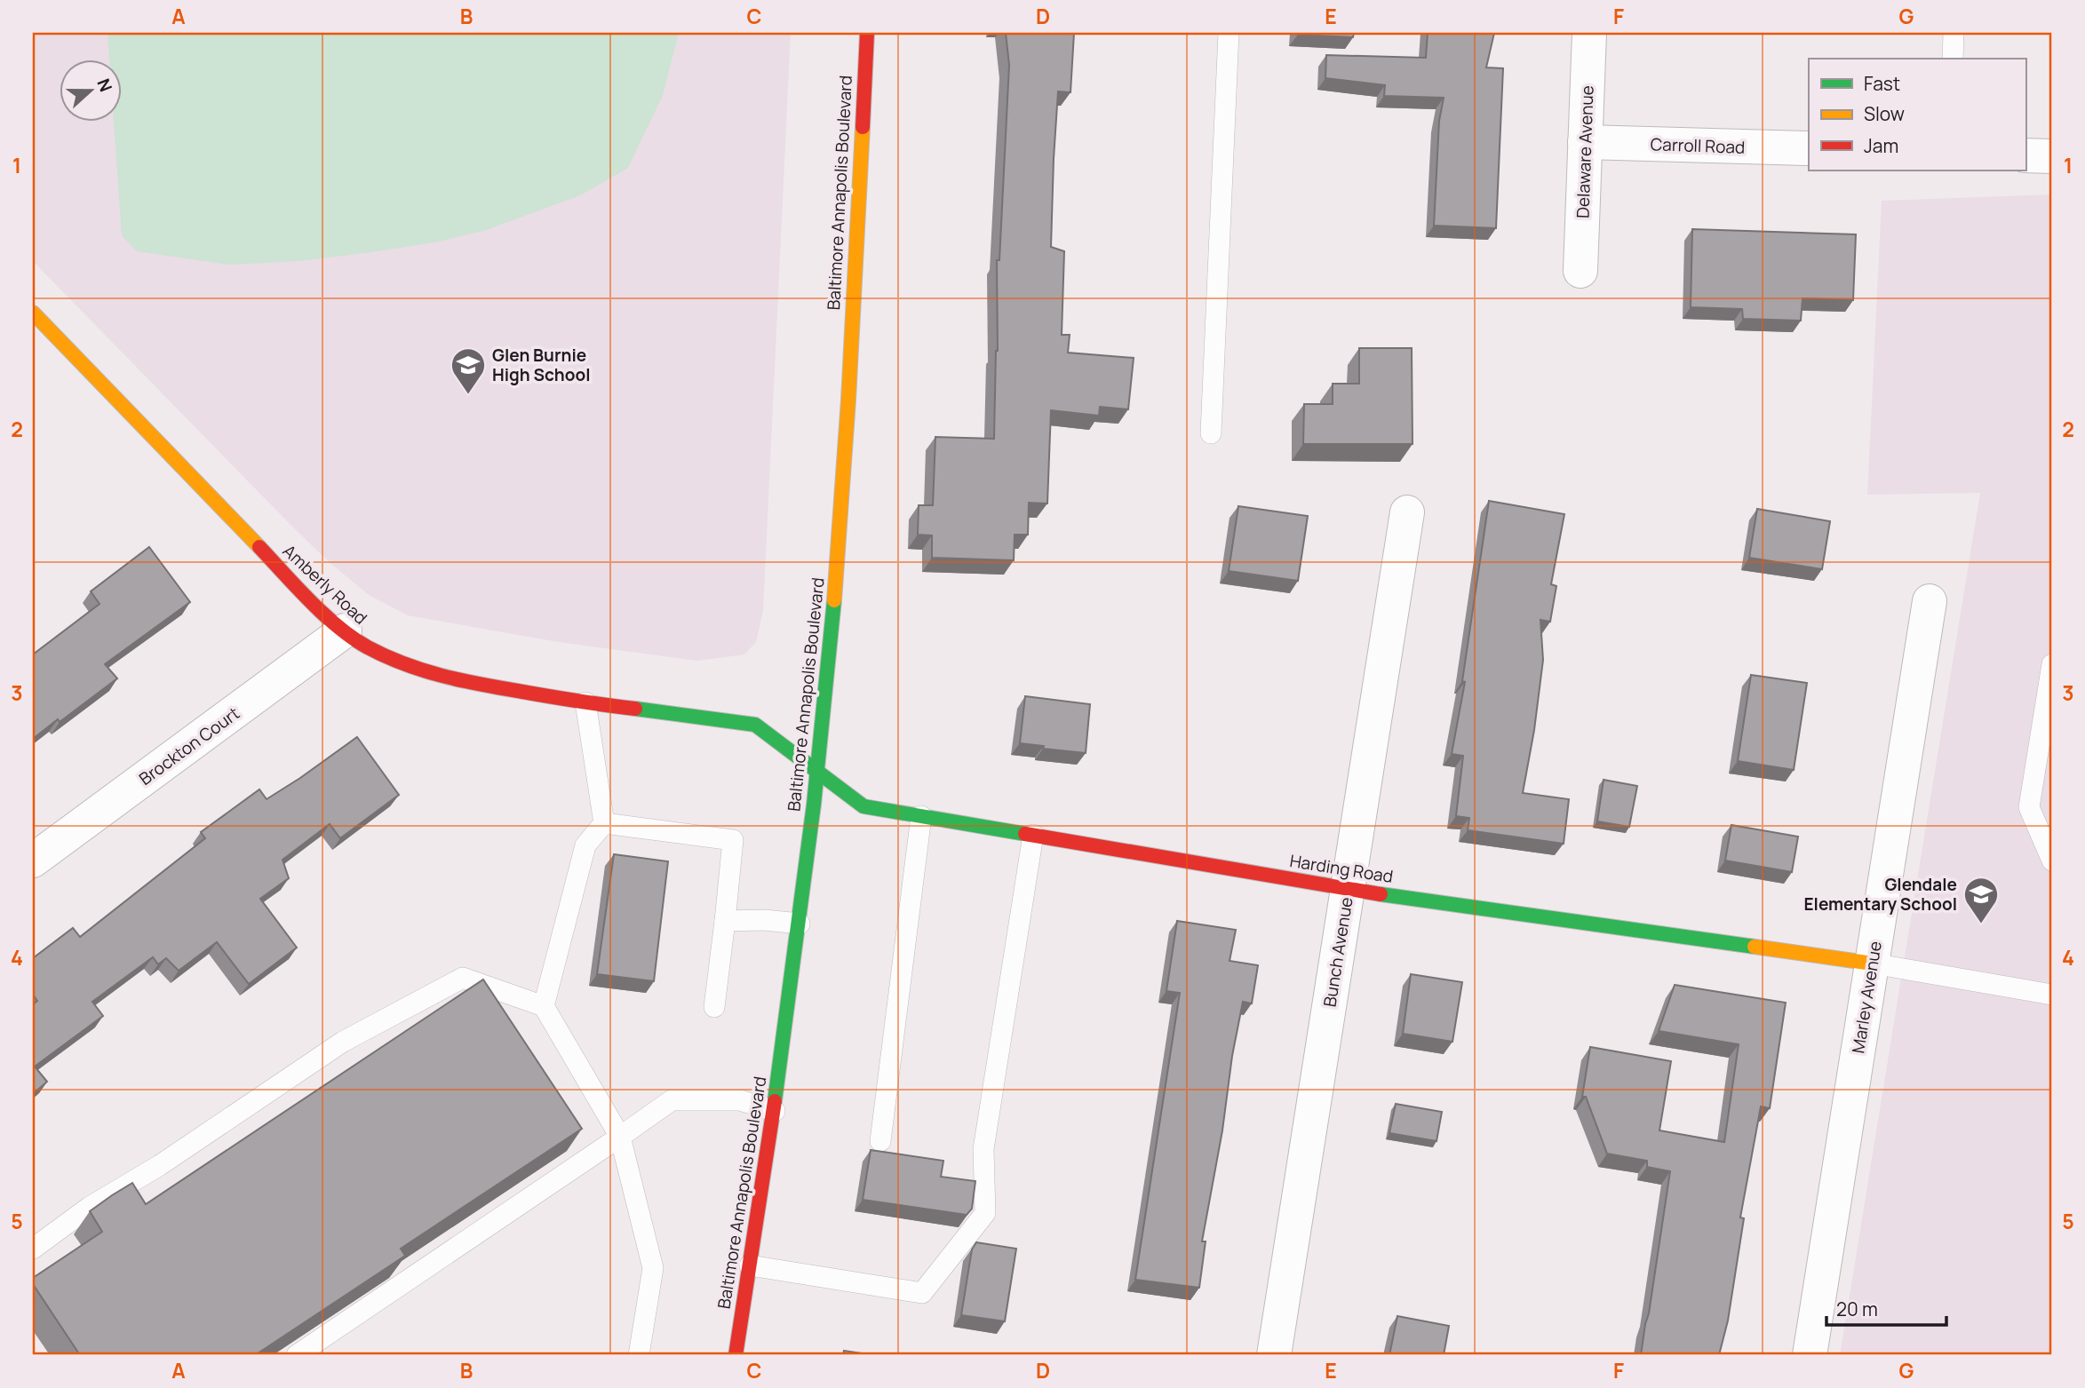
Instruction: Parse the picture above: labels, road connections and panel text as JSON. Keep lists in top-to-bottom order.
{
  "streets": {
    "street": [
      "Carroll Road",
      "Delaware Avenue",
      "Baltimore Annapolis Boulevard",
      "Amberly Road",
      "Brockton Court",
      "Harding Road",
      "Bunch Avenue",
      "Marley Avenue"
    ]
  },
  "crossings": [
    ["Carroll Road", "Delaware Avenue"],
    ["Baltimore Annapolis Boulevard", "Amberly Road"],
    ["Baltimore Annapolis Boulevard", "Harding Road"],
    ["Amberly Road", "Brockton Court"],
    ["Amberly Road", "Harding Road"],
    ["Harding Road", "Bunch Avenue"],
    ["Harding Road", "Marley Avenue"]
  ],
  "places": {
    "school or university": ["Glen Burnie High School", "Glendale Elementary School"]
  },
  "legend": ["Fast", "Slow", "Jam"],
  "scale_bar": "20 m",
  "north": "right",
  "grid": {
    "columns": [
      "A",
      "B",
      "C",
      "D",
      "E",
      "F",
      "G"
    ],
    "rows": [
      "1",
      "2",
      "3",
      "4",
      "5"
    ]
  }
}
